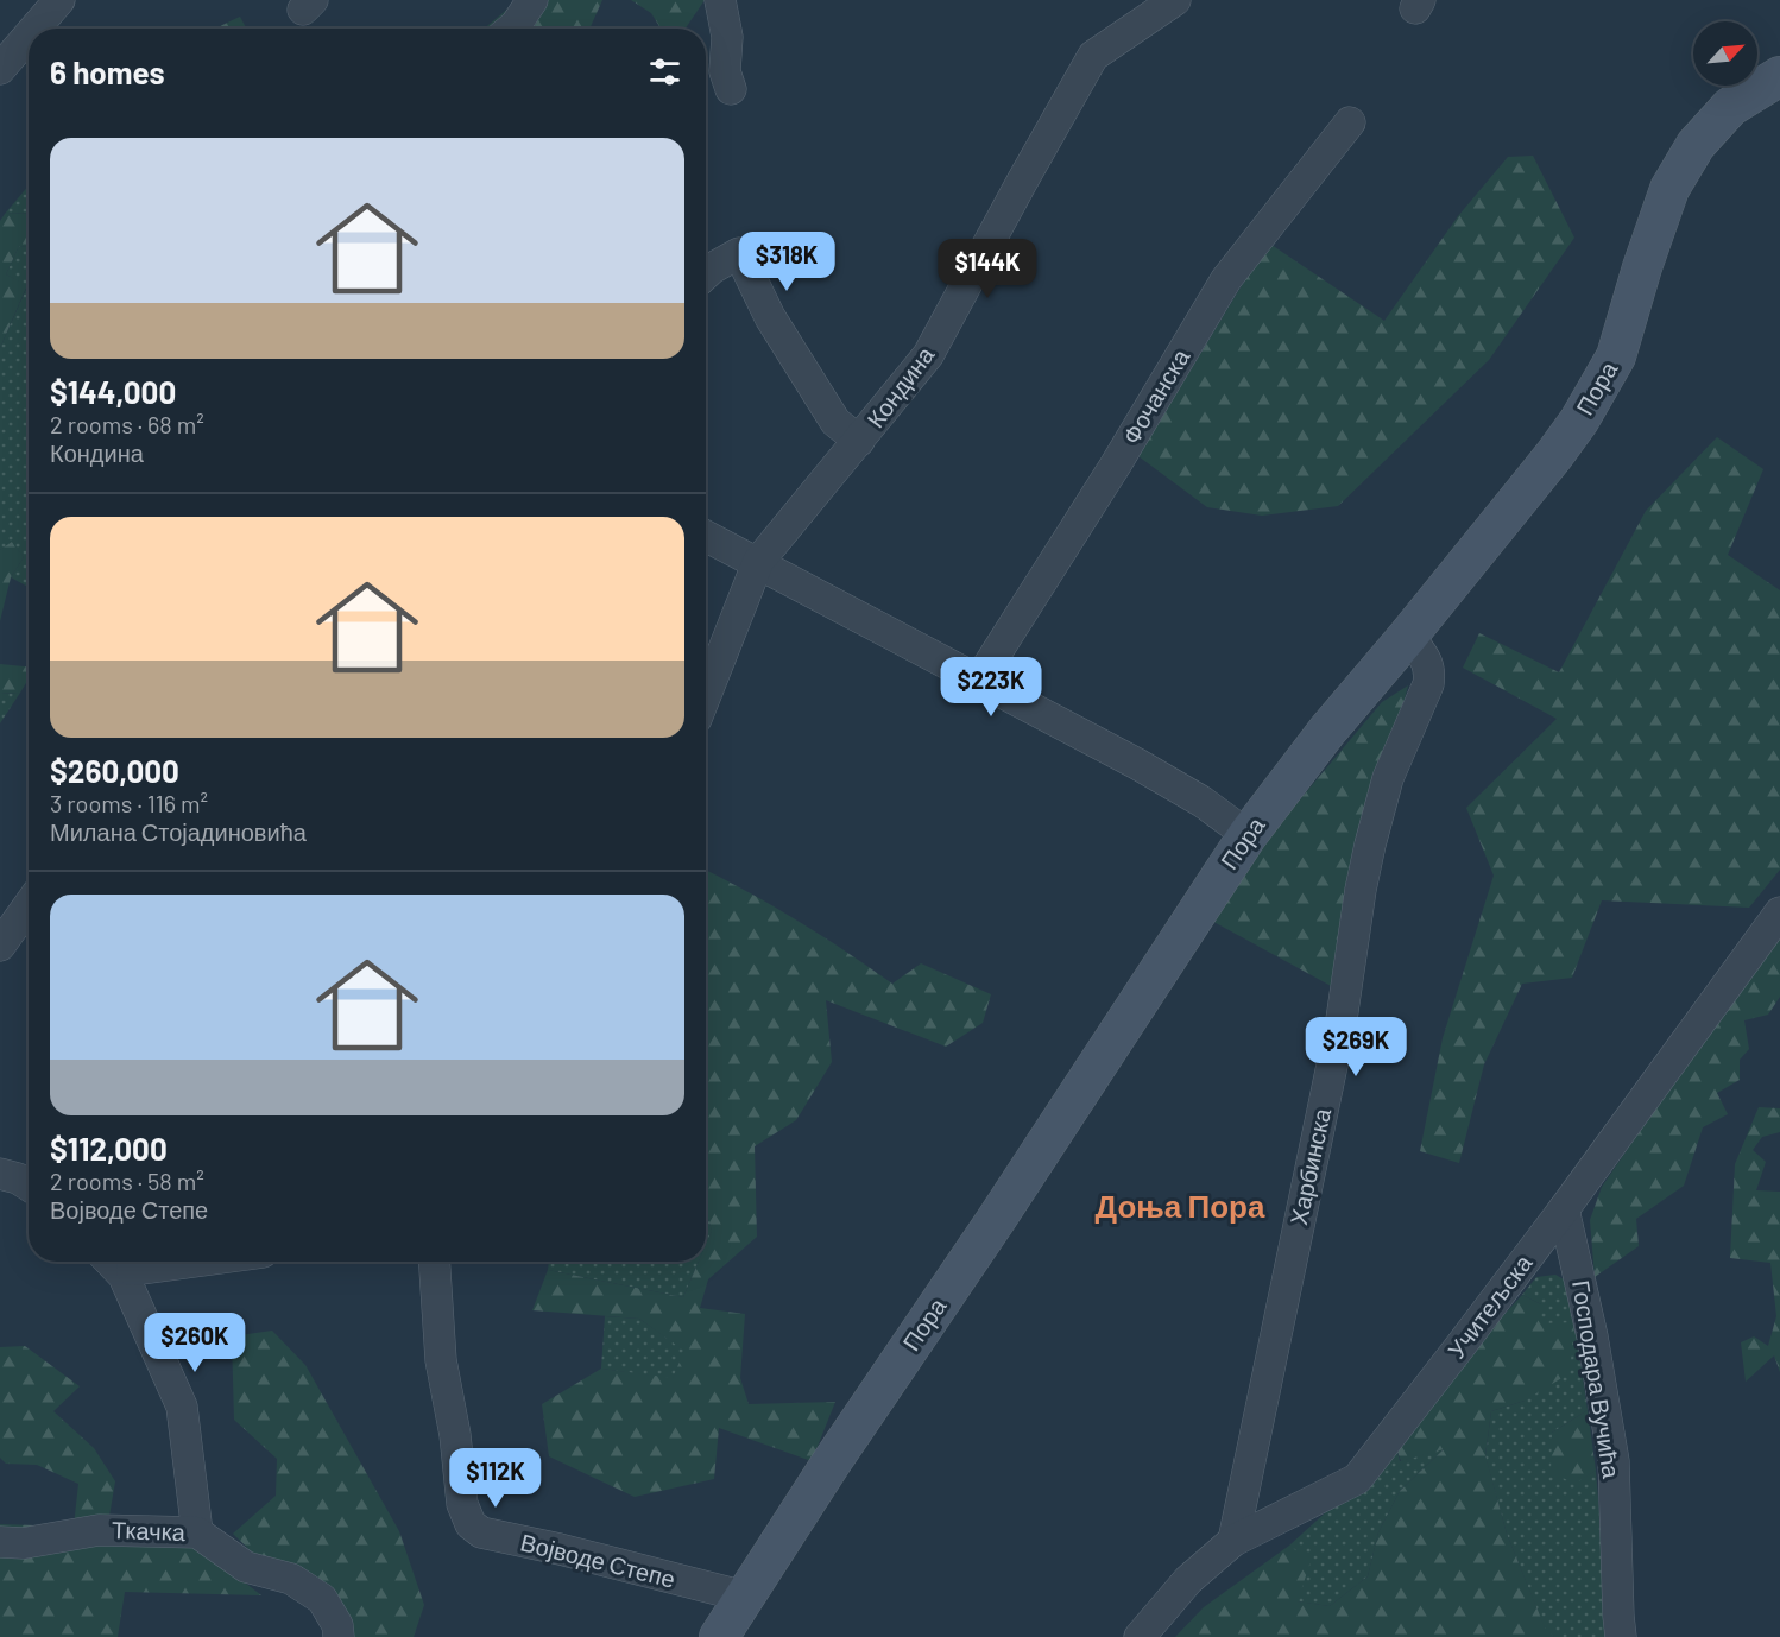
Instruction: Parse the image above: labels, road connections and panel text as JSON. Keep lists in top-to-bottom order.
{
  "streets": {
    "street": [
      "Кондина",
      "Пора",
      "Фочанска",
      "Харбинска",
      "Учитељска",
      "Господара Вучића",
      "Ткачка",
      "Војводе Степе"
    ]
  },
  "crossings": [
    ["Пора", "Харбинска"],
    ["Пора", "Војводе Степе"],
    ["Харбинска", "Учитељска"],
    ["Учитељска", "Господара Вучића"]
  ],
  "districts": ["Доња Пора"],
  "north": "top right",
  "page": {
    "heading": "6 homes",
    "list": [
      {
        "name": "$144,000",
        "note": "2 rooms · 68 m² · Кондина"
      },
      {
        "name": "$260,000",
        "note": "3 rooms · 116 m² · Милана Стојадиновића"
      },
      {
        "name": "$112,000",
        "note": "2 rooms · 58 m² · Војводе Степе"
      }
    ],
    "price": [
      "$318K",
      "$144K",
      "$223K",
      "$269K",
      "$260K",
      "$112K"
    ]
  }
}
